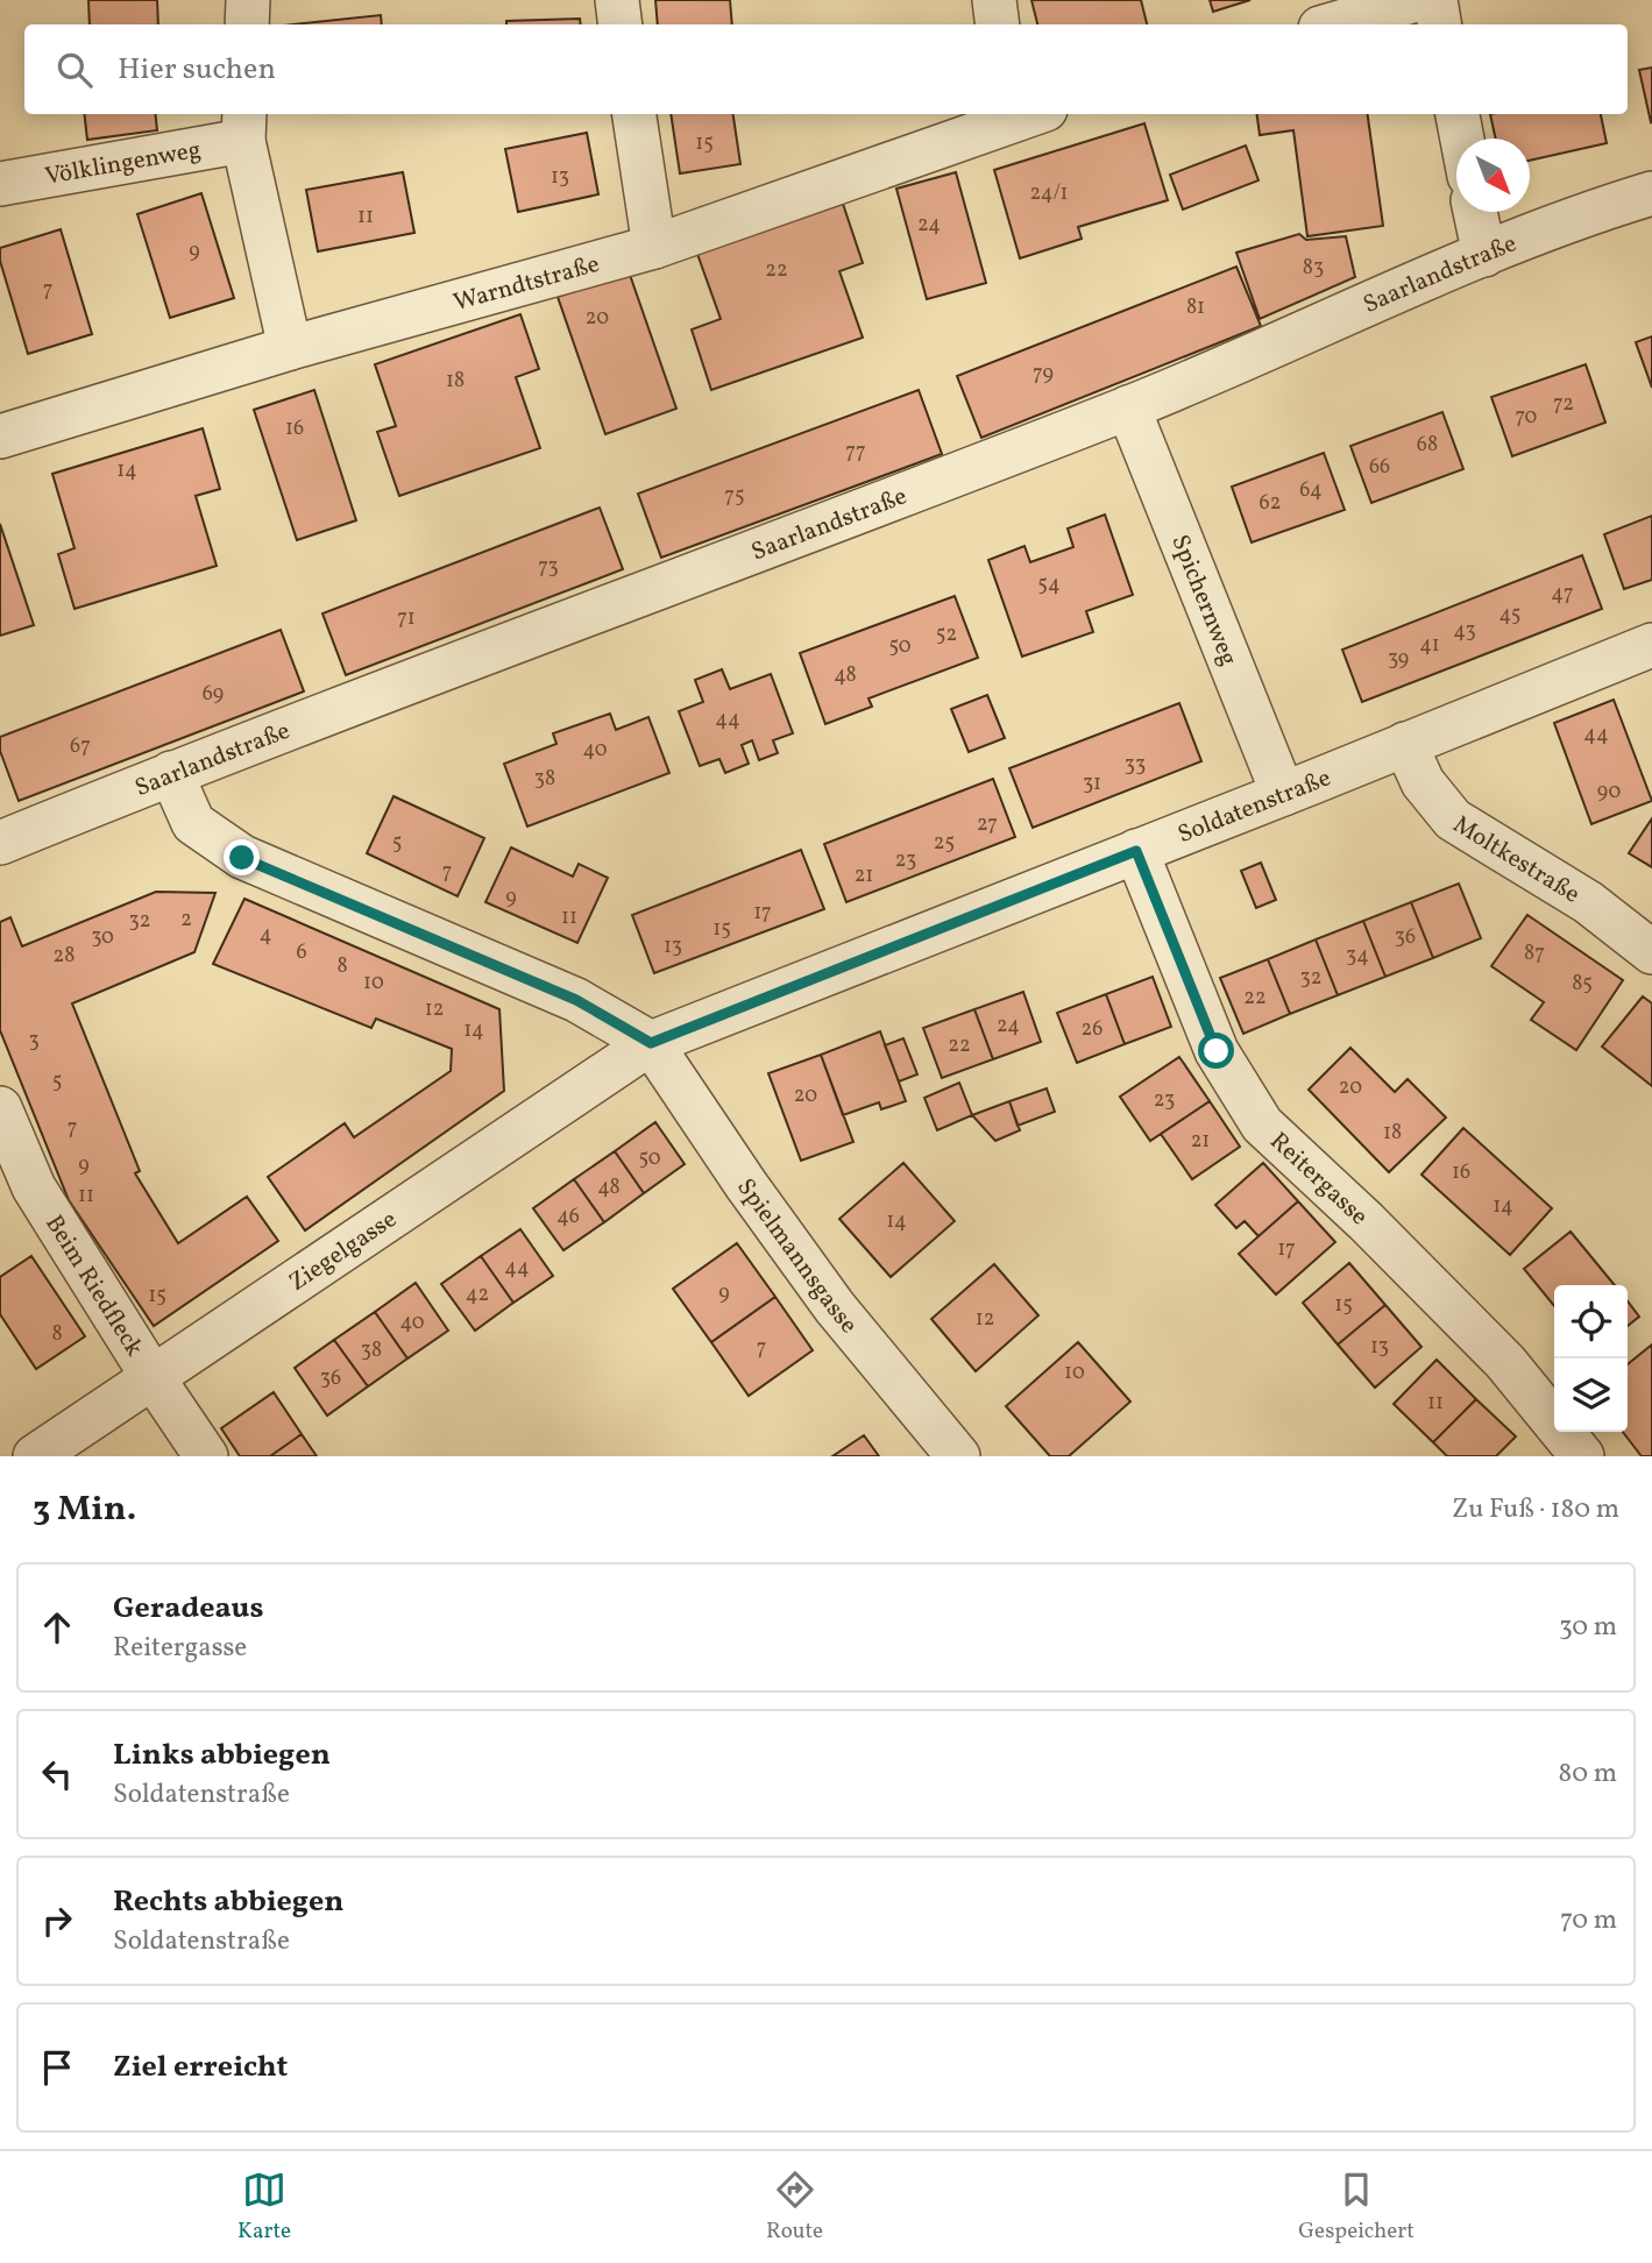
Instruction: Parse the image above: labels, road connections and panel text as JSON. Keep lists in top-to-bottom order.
{
  "streets": {
    "street": [
      "Völklingenweg",
      "Saarlandstraße",
      "Warndtstraße",
      "Spichernweg",
      "Soldatenstraße",
      "Moltkestraße",
      "Reitergasse",
      "Ziegelgasse",
      "Spielmannsgasse",
      "Beim Riedfleck"
    ]
  },
  "crossings": [
    ["Völklingenweg", "Warndtstraße"],
    ["Saarlandstraße", "Spichernweg"],
    ["Spichernweg", "Soldatenstraße"],
    ["Soldatenstraße", "Moltkestraße"],
    ["Soldatenstraße", "Reitergasse"],
    ["Soldatenstraße", "Ziegelgasse"],
    ["Soldatenstraße", "Spielmannsgasse"],
    ["Ziegelgasse", "Spielmannsgasse"],
    ["Ziegelgasse", "Beim Riedfleck"]
  ],
  "house_numbers": [
    "15",
    "13",
    "24/1",
    "11",
    "24",
    "9",
    "83",
    "22",
    "7",
    "81",
    "20",
    "79",
    "18",
    "72",
    "70",
    "16",
    "68",
    "77",
    "66",
    "14",
    "64",
    "75",
    "62",
    "73",
    "54",
    "47",
    "45",
    "71",
    "43",
    "52",
    "41",
    "50",
    "39",
    "48",
    "69",
    "44",
    "44",
    "67",
    "40",
    "33",
    "38",
    "31",
    "90",
    "27",
    "5",
    "25",
    "23",
    "7",
    "21",
    "9",
    "17",
    "11",
    "2",
    "32",
    "15",
    "4",
    "30",
    "36",
    "13",
    "6",
    "87",
    "28",
    "34",
    "8",
    "32",
    "10",
    "85",
    "22",
    "12",
    "24",
    "26",
    "14",
    "3",
    "22",
    "5",
    "20",
    "20",
    "23",
    "7",
    "18",
    "21",
    "50",
    "9",
    "16",
    "48",
    "11",
    "14",
    "46",
    "14",
    "17",
    "44",
    "9",
    "42",
    "15",
    "15",
    "12",
    "40",
    "8",
    "13",
    "7",
    "38",
    "10",
    "36",
    "11"
  ],
  "north": "bottom right",
  "page": {
    "search": "Hier suchen",
    "heading": ["3 Min.", "Zu Fuß · 180 m"],
    "list": [
      ["Geradeaus", "Reitergasse", "30 m"],
      ["Links abbiegen", "Soldatenstraße", "80 m"],
      ["Rechts abbiegen", "Soldatenstraße", "70 m"],
      "Ziel erreicht"
    ],
    "nav": ["Karte", "Route", "Gespeichert"]
  }
}
